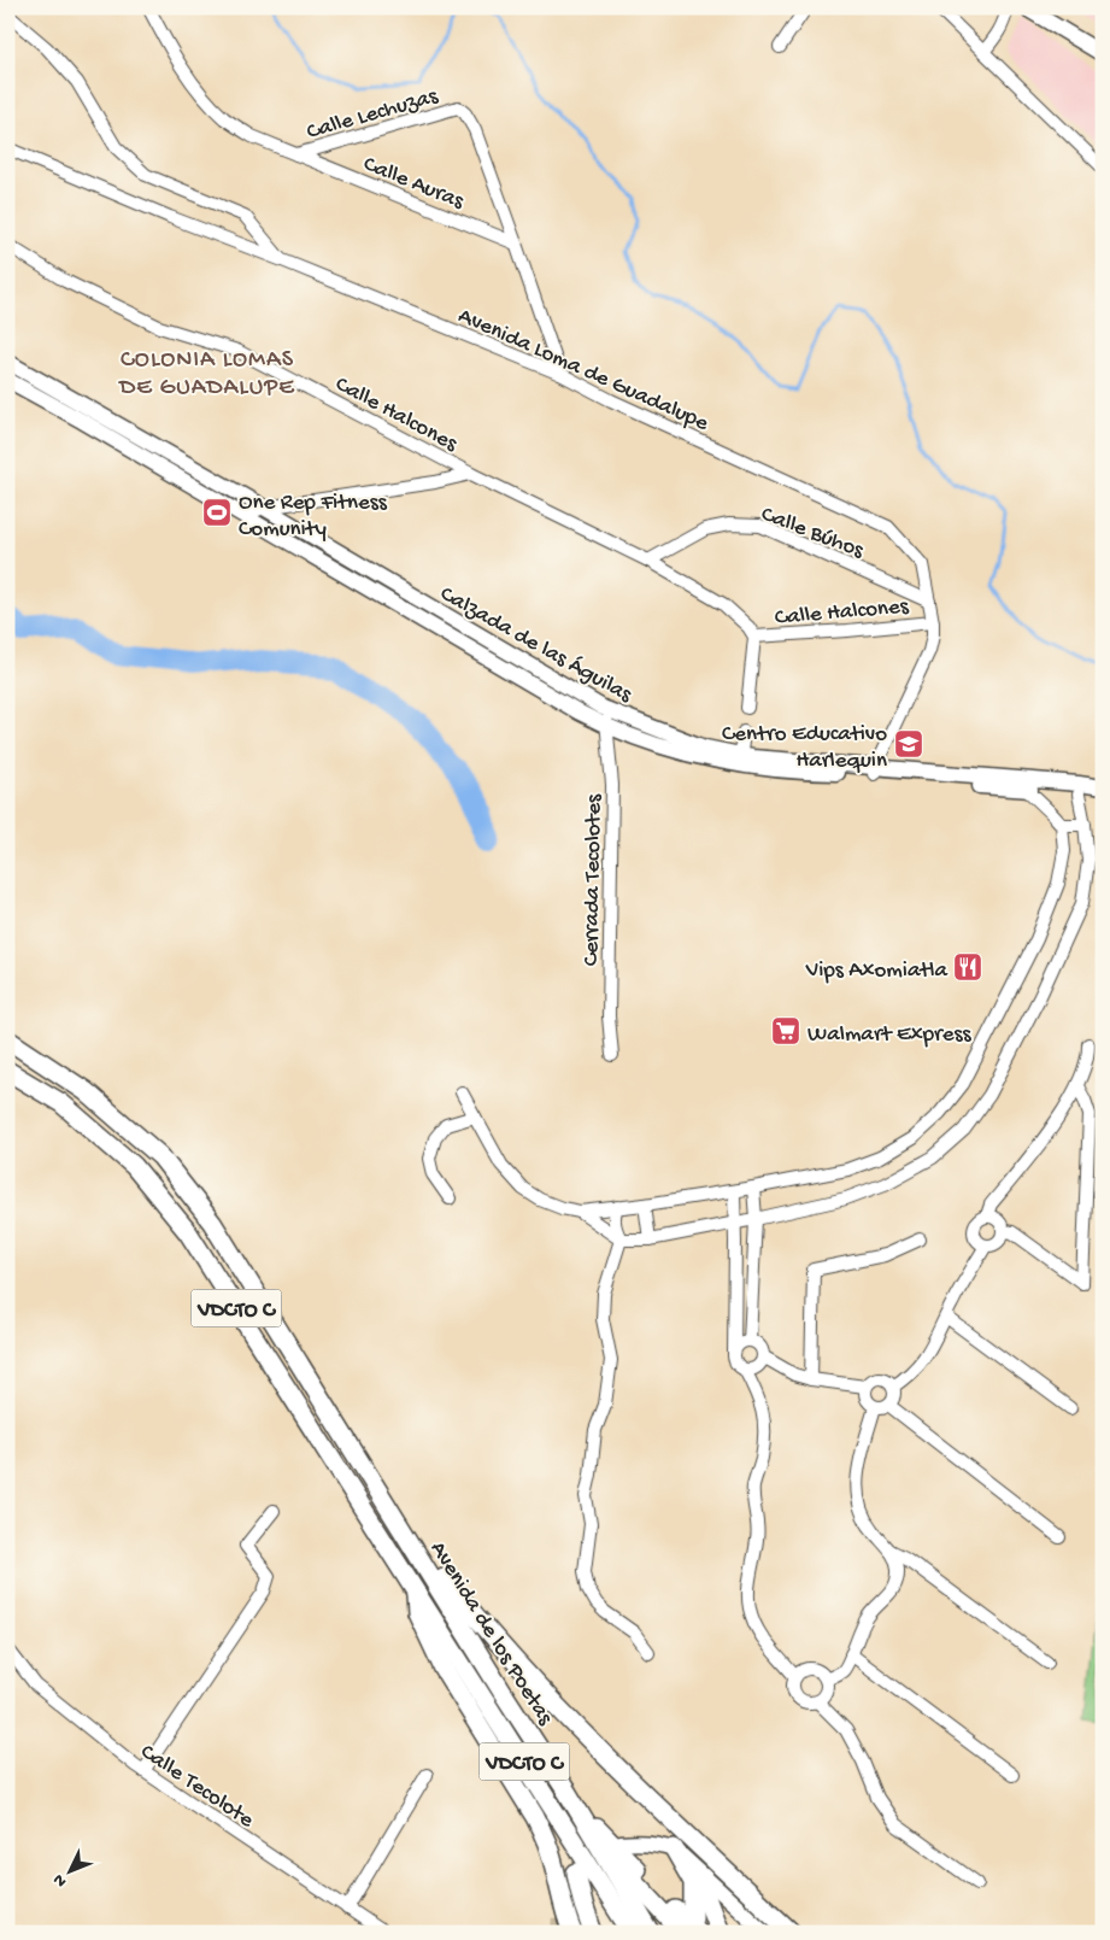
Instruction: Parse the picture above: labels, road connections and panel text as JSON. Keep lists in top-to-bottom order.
{
  "streets": {
    "highway": ["VDCTO C", "Avenida de los Poetas"],
    "main road": ["Calzada de las Águilas"],
    "street": [
      "Calle Lechuzas",
      "Calle Auras",
      "Avenida Loma de Guadalupe",
      "Calle Halcones",
      "Calle Búhos",
      "Cerrada Tecolotes",
      "Calle Tecolote"
    ]
  },
  "crossings": [
    ["Calle Lechuzas", "Calle Auras"],
    ["Calle Lechuzas", "Avenida Loma de Guadalupe"],
    ["Avenida Loma de Guadalupe", "Calle Halcones"],
    ["Avenida Loma de Guadalupe", "Calle Búhos"],
    ["Avenida Loma de Guadalupe", "Calzada de las Águilas"],
    ["Calle Halcones", "Calle Búhos"],
    ["Calzada de las Águilas", "Cerrada Tecolotes"],
    ["VDCTO C", "Avenida de los Poetas"]
  ],
  "districts": ["COLONIA LOMAS DE GUADALUPE"],
  "places": {
    "sports": ["One Rep Fitness Comunity"],
    "school or university": ["Centro Educativo Harlequin"],
    "restaurant": ["Vips Axomiatla"],
    "supermarket": ["Walmart Express"]
  },
  "north": "bottom left"
}
